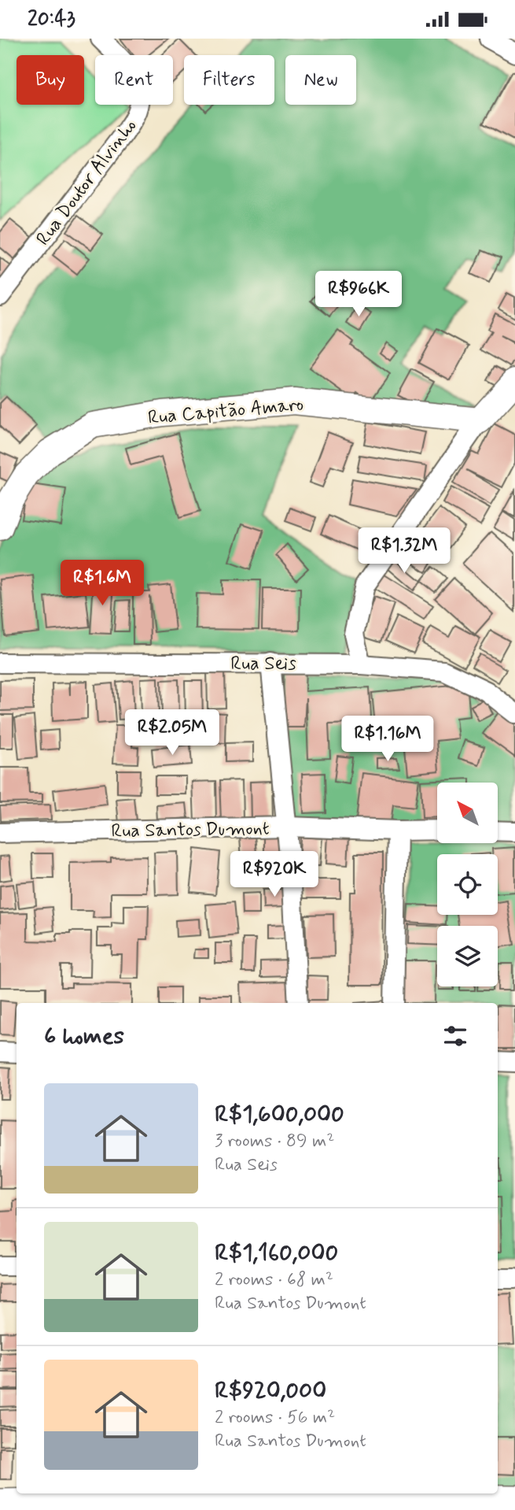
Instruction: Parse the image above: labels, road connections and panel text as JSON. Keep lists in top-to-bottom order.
{
  "streets": {
    "street": [
      "Rua Doutor Alvinho",
      "Rua Capitão Amaro",
      "Rua Seis",
      "Rua Santos Dumont"
    ]
  },
  "north": "top left",
  "page": {
    "status": "20:43",
    "chip": [
      "Buy",
      "Rent",
      "Filters",
      "New"
    ],
    "price": [
      "R$966K",
      "R$1.32M",
      "R$1.6M",
      "R$2.05M",
      "R$1.16M",
      "R$920K"
    ],
    "heading": "6 homes",
    "list": [
      {
        "name": "R$1,600,000",
        "note": "3 rooms · 89 m² · Rua Seis"
      },
      {
        "name": "R$1,160,000",
        "note": "2 rooms · 68 m² · Rua Santos Dumont"
      },
      {
        "name": "R$920,000",
        "note": "2 rooms · 56 m² · Rua Santos Dumont"
      }
    ]
  }
}
